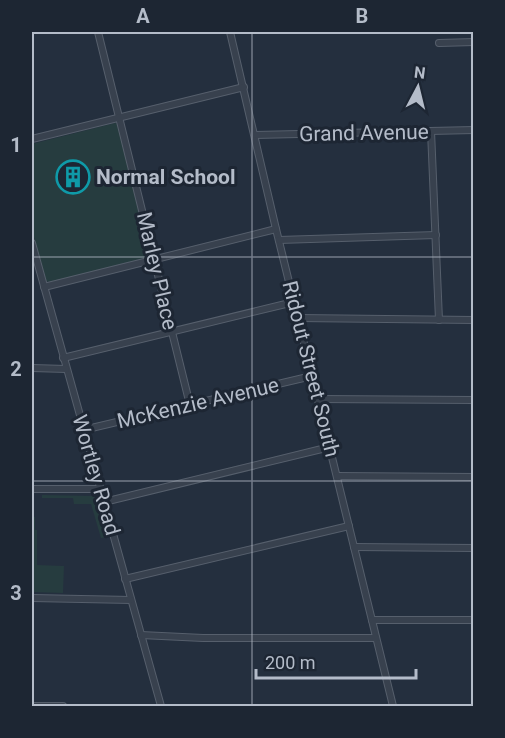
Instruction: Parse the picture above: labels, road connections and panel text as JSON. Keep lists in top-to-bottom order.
{
  "streets": {
    "street": [
      "Grand Avenue",
      "Marley Place",
      "Ridout Street South",
      "McKenzie Avenue",
      "Wortley Road"
    ]
  },
  "crossings": [
    ["Grand Avenue", "Ridout Street South"],
    ["Marley Place", "McKenzie Avenue"],
    ["Ridout Street South", "McKenzie Avenue"],
    ["McKenzie Avenue", "Wortley Road"]
  ],
  "places": {
    "building": ["Normal School"]
  },
  "scale_bar": "200 m",
  "north": "top",
  "grid": {
    "columns": ["A", "B"],
    "rows": ["1", "2", "3"]
  }
}
